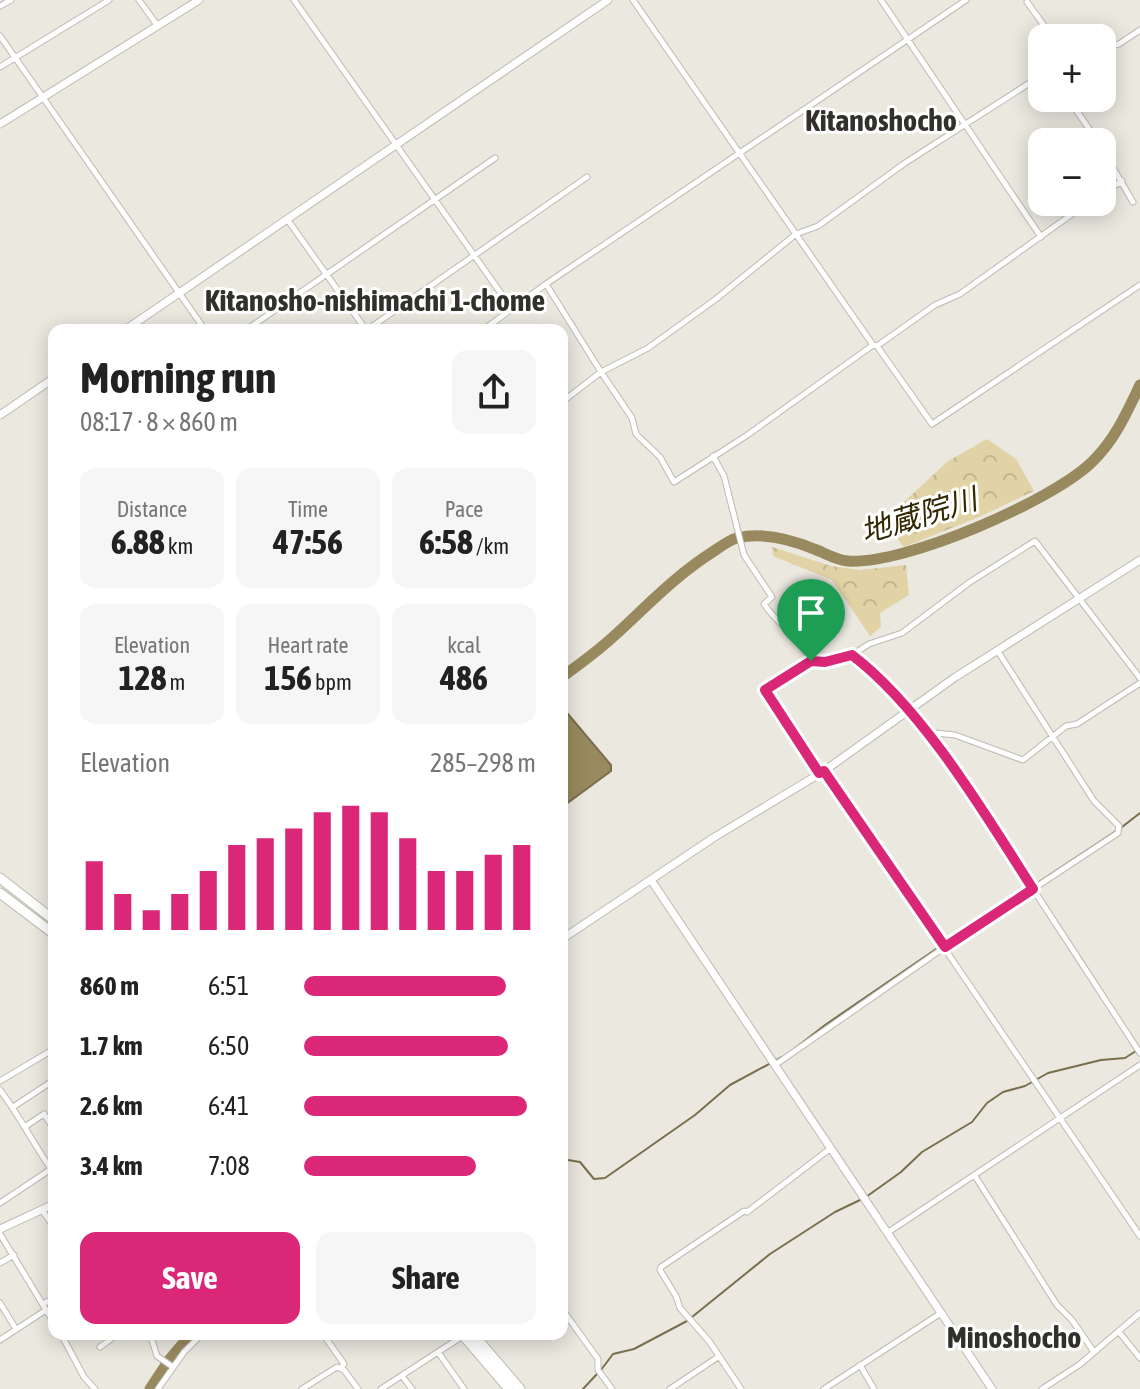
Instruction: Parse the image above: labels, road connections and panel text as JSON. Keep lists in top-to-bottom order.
{
  "districts": ["Kitanoshocho", "Kitanosho-nishimachi 1-chome", "Minoshocho"],
  "water": ["地蔵院川"],
  "page": {
    "map_buttons": ["+", "−"],
    "heading": ["Morning run", "08:17 · 8 × 860 m"],
    "stats": [
      ["Distance", "6.88 km"],
      ["Time", "47:56"],
      ["Pace", "6:58 /km"],
      ["Elevation", "128 m"],
      ["Heart rate", "156 bpm"],
      ["kcal", "486"]
    ],
    "chart": ["Elevation", "285–298 m"],
    "list": [
      {
        "name": "860 m",
        "note": "6:51"
      },
      {
        "name": "1.7 km",
        "note": "6:50"
      },
      {
        "name": "2.6 km",
        "note": "6:41"
      },
      {
        "name": "3.4 km",
        "note": "7:08"
      }
    ],
    "buttons": ["Save", "Share"]
  }
}
